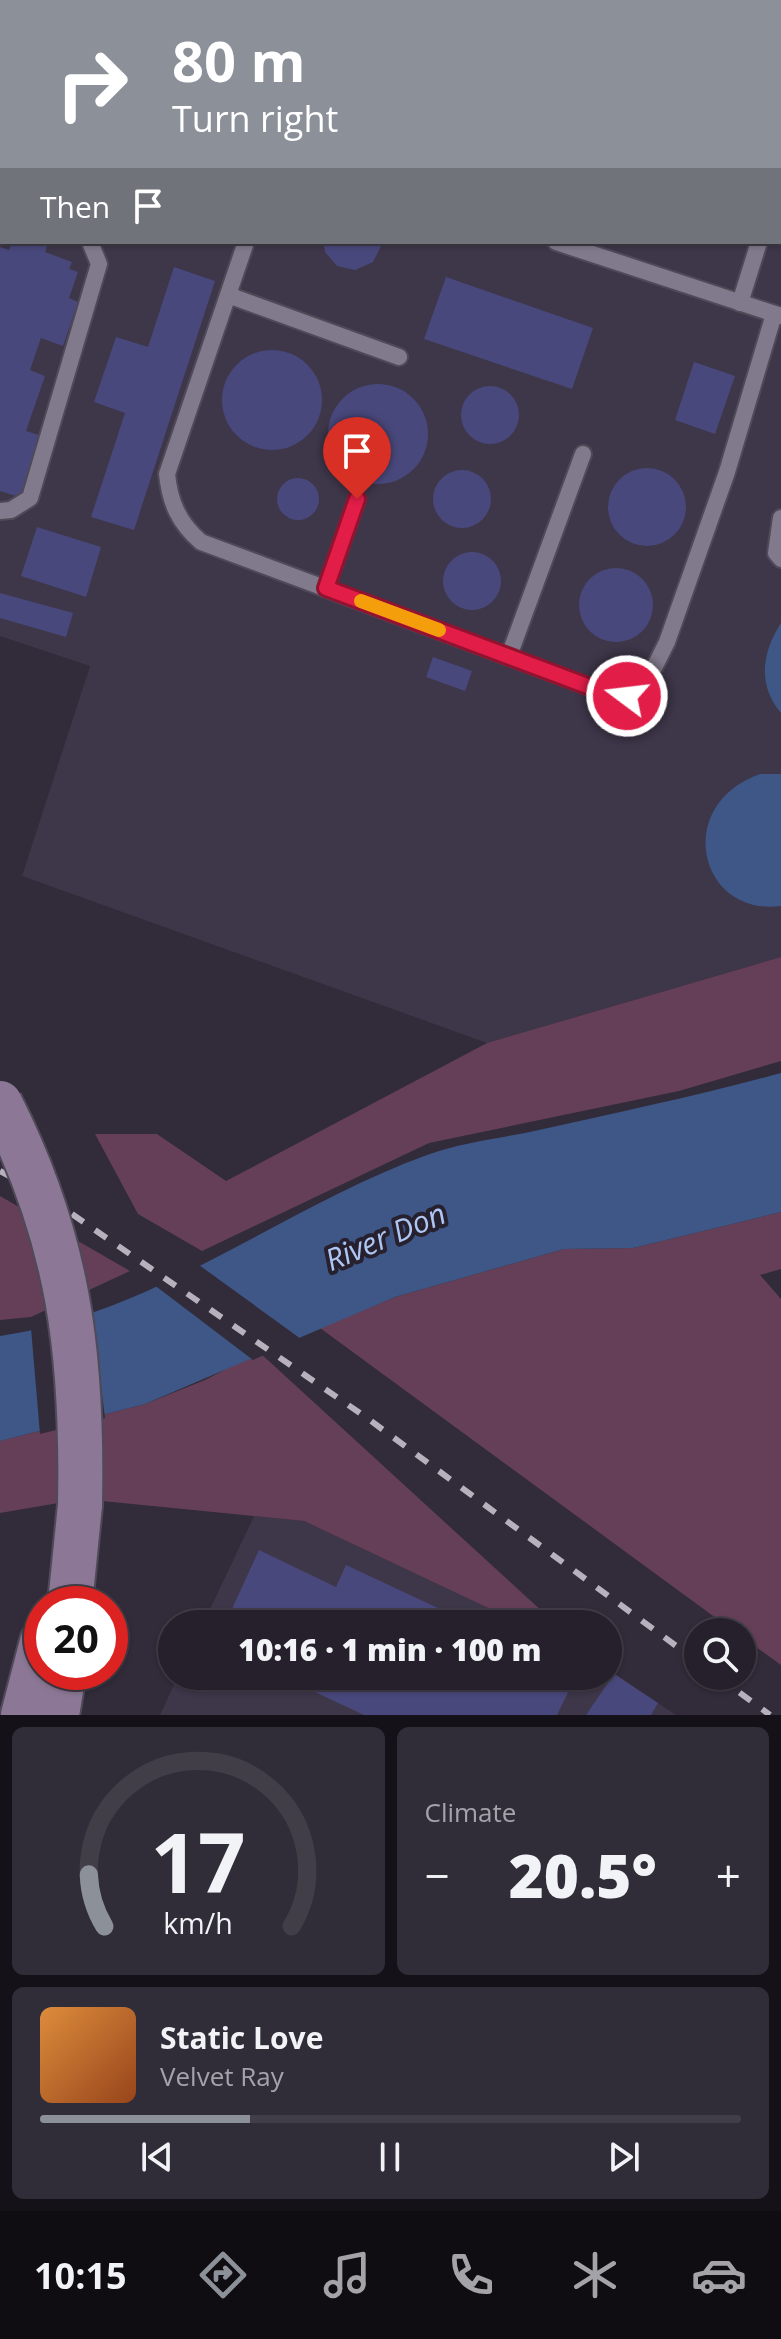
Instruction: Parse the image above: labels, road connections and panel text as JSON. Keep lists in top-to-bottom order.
{
  "water": ["River Don"],
  "page": {
    "turn": ["80 m", "Turn right"],
    "then": "Then",
    "limit": "20",
    "trip": "10:16 · 1 min · 100 m",
    "tile": "Climate",
    "heat": ["−", "20.5°", "+"],
    "song": ["Static Love", "Velvet Ray"],
    "tabs": "10:15",
    "gauge": ["17", "km/h"]
  }
}
